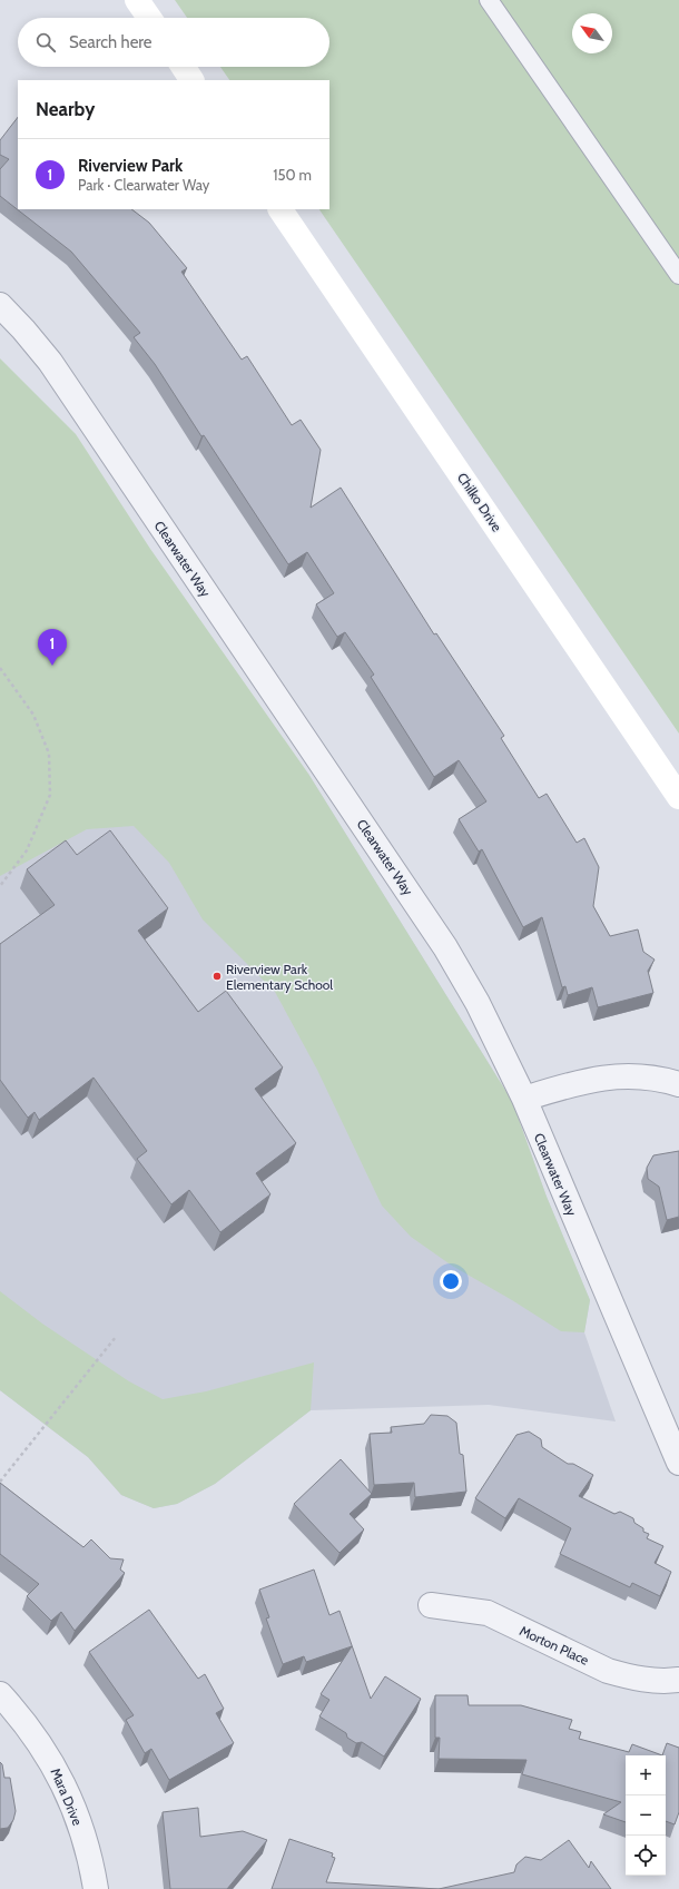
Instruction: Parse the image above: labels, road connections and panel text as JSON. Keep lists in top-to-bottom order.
{
  "streets": {
    "street": [
      "Chilko Drive",
      "Clearwater Way",
      "Morton Place",
      "Mara Drive"
    ]
  },
  "places": ["Riverview Park Elementary School"],
  "north": "top left",
  "page": {
    "search": "Search here",
    "heading": "Nearby",
    "list": [
      {
        "mark": "1",
        "name": "Riverview Park",
        "note": "Park · Clearwater Way",
        "value": "150 m"
      }
    ],
    "pins": "1",
    "map_buttons": ["+", "−"]
  }
}
